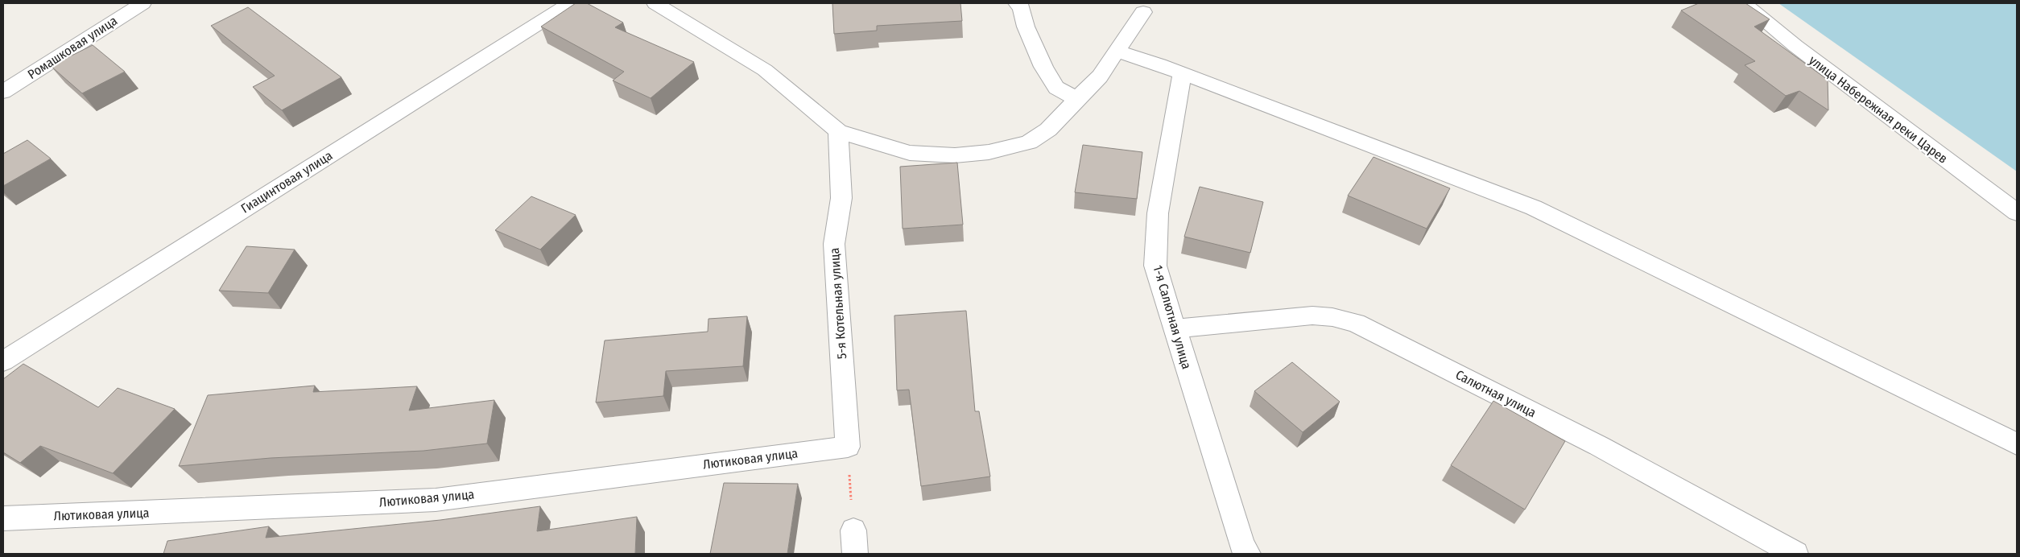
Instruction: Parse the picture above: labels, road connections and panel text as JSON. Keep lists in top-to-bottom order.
{
  "streets": {
    "street": [
      "Ромашковая улица",
      "улица Набережная реки Царев",
      "Гиацинтовая улица",
      "5-я Котельная улица",
      "1-я Салютная улица",
      "Салютная улица",
      "Лютиковая улица"
    ]
  },
  "crossings": [
    ["5-я Котельная улица", "Лютиковая улица"],
    ["1-я Салютная улица", "Салютная улица"]
  ]
}
